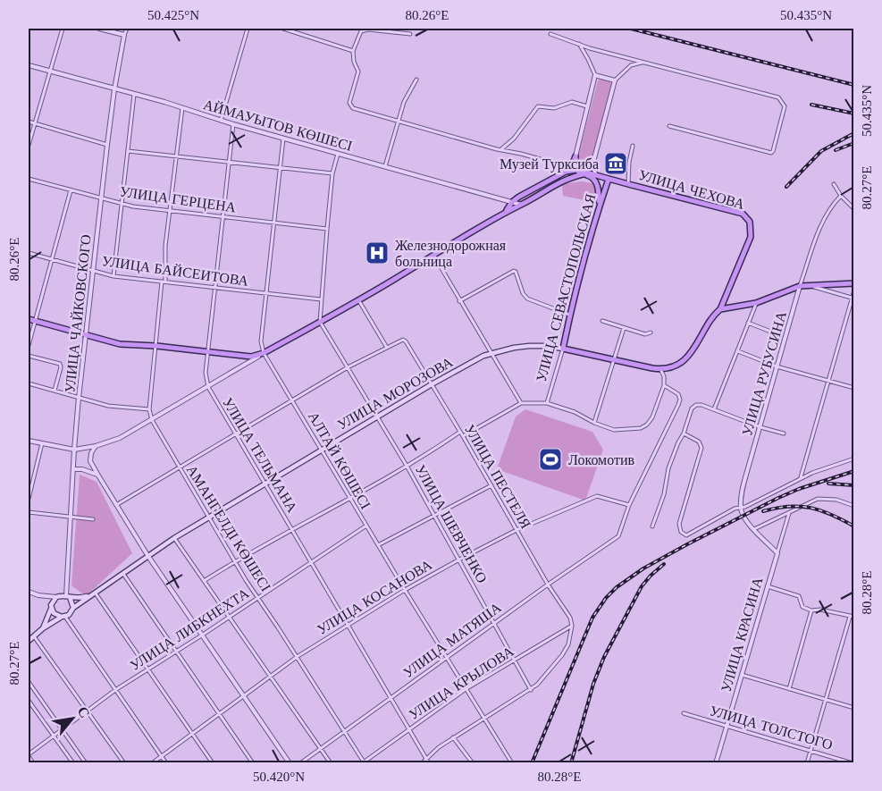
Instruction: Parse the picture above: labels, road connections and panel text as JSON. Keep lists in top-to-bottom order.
{
  "streets": {
    "main road": ["УЛИЦА ЧЕХОВА", "УЛИЦА СЕВАСТОПОЛЬСКАЯ", "УЛИЦА МОРОЗОВА"],
    "street": [
      "АЙМАУЫТОВ КӨШЕСІ",
      "УЛИЦА ГЕРЦЕНА",
      "УЛИЦА БАЙСЕИТОВА",
      "УЛИЦА ЧАЙКОВСКОГО",
      "УЛИЦА РУБУСИНА",
      "УЛИЦА ТЕЛЬМАНА",
      "АЛТАЙ КӨШЕСІ",
      "УЛИЦА ПЕСТЕЛЯ",
      "УЛИЦА ШЕВЧЕНКО",
      "АМАНГЕЛДІ КӨШЕСІ",
      "УЛИЦА КОСАНОВА",
      "УЛИЦА ЛИБКНЕХТА",
      "УЛИЦА КРАСИНА",
      "УЛИЦА МАТЯША",
      "УЛИЦА КРЫЛОВА",
      "УЛИЦА ТОЛСТОГО"
    ]
  },
  "crossings": [
    ["АЙМАУЫТОВ КӨШЕСІ", "УЛИЦА ЧАЙКОВСКОГО"],
    ["АЙМАУЫТОВ КӨШЕСІ", "УЛИЦА ТЕЛЬМАНА"],
    ["АЙМАУЫТОВ КӨШЕСІ", "АЛТАЙ КӨШЕСІ"],
    ["АЙМАУЫТОВ КӨШЕСІ", "АМАНГЕЛДІ КӨШЕСІ"],
    ["УЛИЦА ЧЕХОВА", "УЛИЦА СЕВАСТОПОЛЬСКАЯ"],
    ["УЛИЦА ГЕРЦЕНА", "УЛИЦА ЧАЙКОВСКОГО"],
    ["УЛИЦА ГЕРЦЕНА", "УЛИЦА ТЕЛЬМАНА"],
    ["УЛИЦА ГЕРЦЕНА", "АЛТАЙ КӨШЕСІ"],
    ["УЛИЦА ГЕРЦЕНА", "АМАНГЕЛДІ КӨШЕСІ"],
    ["УЛИЦА БАЙСЕИТОВА", "УЛИЦА ЧАЙКОВСКОГО"],
    ["УЛИЦА БАЙСЕИТОВА", "УЛИЦА ТЕЛЬМАНА"],
    ["УЛИЦА БАЙСЕИТОВА", "АЛТАЙ КӨШЕСІ"],
    ["УЛИЦА БАЙСЕИТОВА", "АМАНГЕЛДІ КӨШЕСІ"],
    ["УЛИЦА СЕВАСТОПОЛЬСКАЯ", "УЛИЦА МОРОЗОВА"],
    ["УЛИЦА ЧАЙКОВСКОГО", "УЛИЦА МОРОЗОВА"],
    ["УЛИЦА МОРОЗОВА", "УЛИЦА ТЕЛЬМАНА"],
    ["УЛИЦА МОРОЗОВА", "АЛТАЙ КӨШЕСІ"],
    ["УЛИЦА МОРОЗОВА", "УЛИЦА ПЕСТЕЛЯ"],
    ["УЛИЦА МОРОЗОВА", "УЛИЦА ШЕВЧЕНКО"],
    ["УЛИЦА МОРОЗОВА", "АМАНГЕЛДІ КӨШЕСІ"],
    ["УЛИЦА ТЕЛЬМАНА", "УЛИЦА КОСАНОВА"],
    ["УЛИЦА ТЕЛЬМАНА", "УЛИЦА ЛИБКНЕХТА"],
    ["УЛИЦА ТЕЛЬМАНА", "УЛИЦА МАТЯША"],
    ["УЛИЦА ТЕЛЬМАНА", "УЛИЦА КРЫЛОВА"],
    ["АЛТАЙ КӨШЕСІ", "УЛИЦА КОСАНОВА"],
    ["АЛТАЙ КӨШЕСІ", "УЛИЦА ЛИБКНЕХТА"],
    ["АЛТАЙ КӨШЕСІ", "УЛИЦА МАТЯША"],
    ["АЛТАЙ КӨШЕСІ", "УЛИЦА КРЫЛОВА"],
    ["УЛИЦА ПЕСТЕЛЯ", "УЛИЦА КОСАНОВА"],
    ["УЛИЦА ПЕСТЕЛЯ", "УЛИЦА МАТЯША"],
    ["УЛИЦА ПЕСТЕЛЯ", "УЛИЦА КРЫЛОВА"],
    ["УЛИЦА ШЕВЧЕНКО", "УЛИЦА КОСАНОВА"],
    ["УЛИЦА ШЕВЧЕНКО", "УЛИЦА МАТЯША"],
    ["УЛИЦА ШЕВЧЕНКО", "УЛИЦА КРЫЛОВА"],
    ["АМАНГЕЛДІ КӨШЕСІ", "УЛИЦА КОСАНОВА"],
    ["АМАНГЕЛДІ КӨШЕСІ", "УЛИЦА ЛИБКНЕХТА"],
    ["АМАНГЕЛДІ КӨШЕСІ", "УЛИЦА МАТЯША"],
    ["АМАНГЕЛДІ КӨШЕСІ", "УЛИЦА КРЫЛОВА"],
    ["УЛИЦА КОСАНОВА", "УЛИЦА МАТЯША"],
    ["УЛИЦА КРАСИНА", "УЛИЦА ТОЛСТОГО"]
  ],
  "places": {
    "museum": ["Музей Турксиба"],
    "hospital": ["Железнодорожная больница"],
    "sports": ["Локомотив"]
  },
  "north": "top right",
  "coordinates": [
    "50.425°N",
    "80.26°E",
    "50.435°N",
    "80.27°E",
    "80.28°E",
    "50.420°N"
  ]
}
